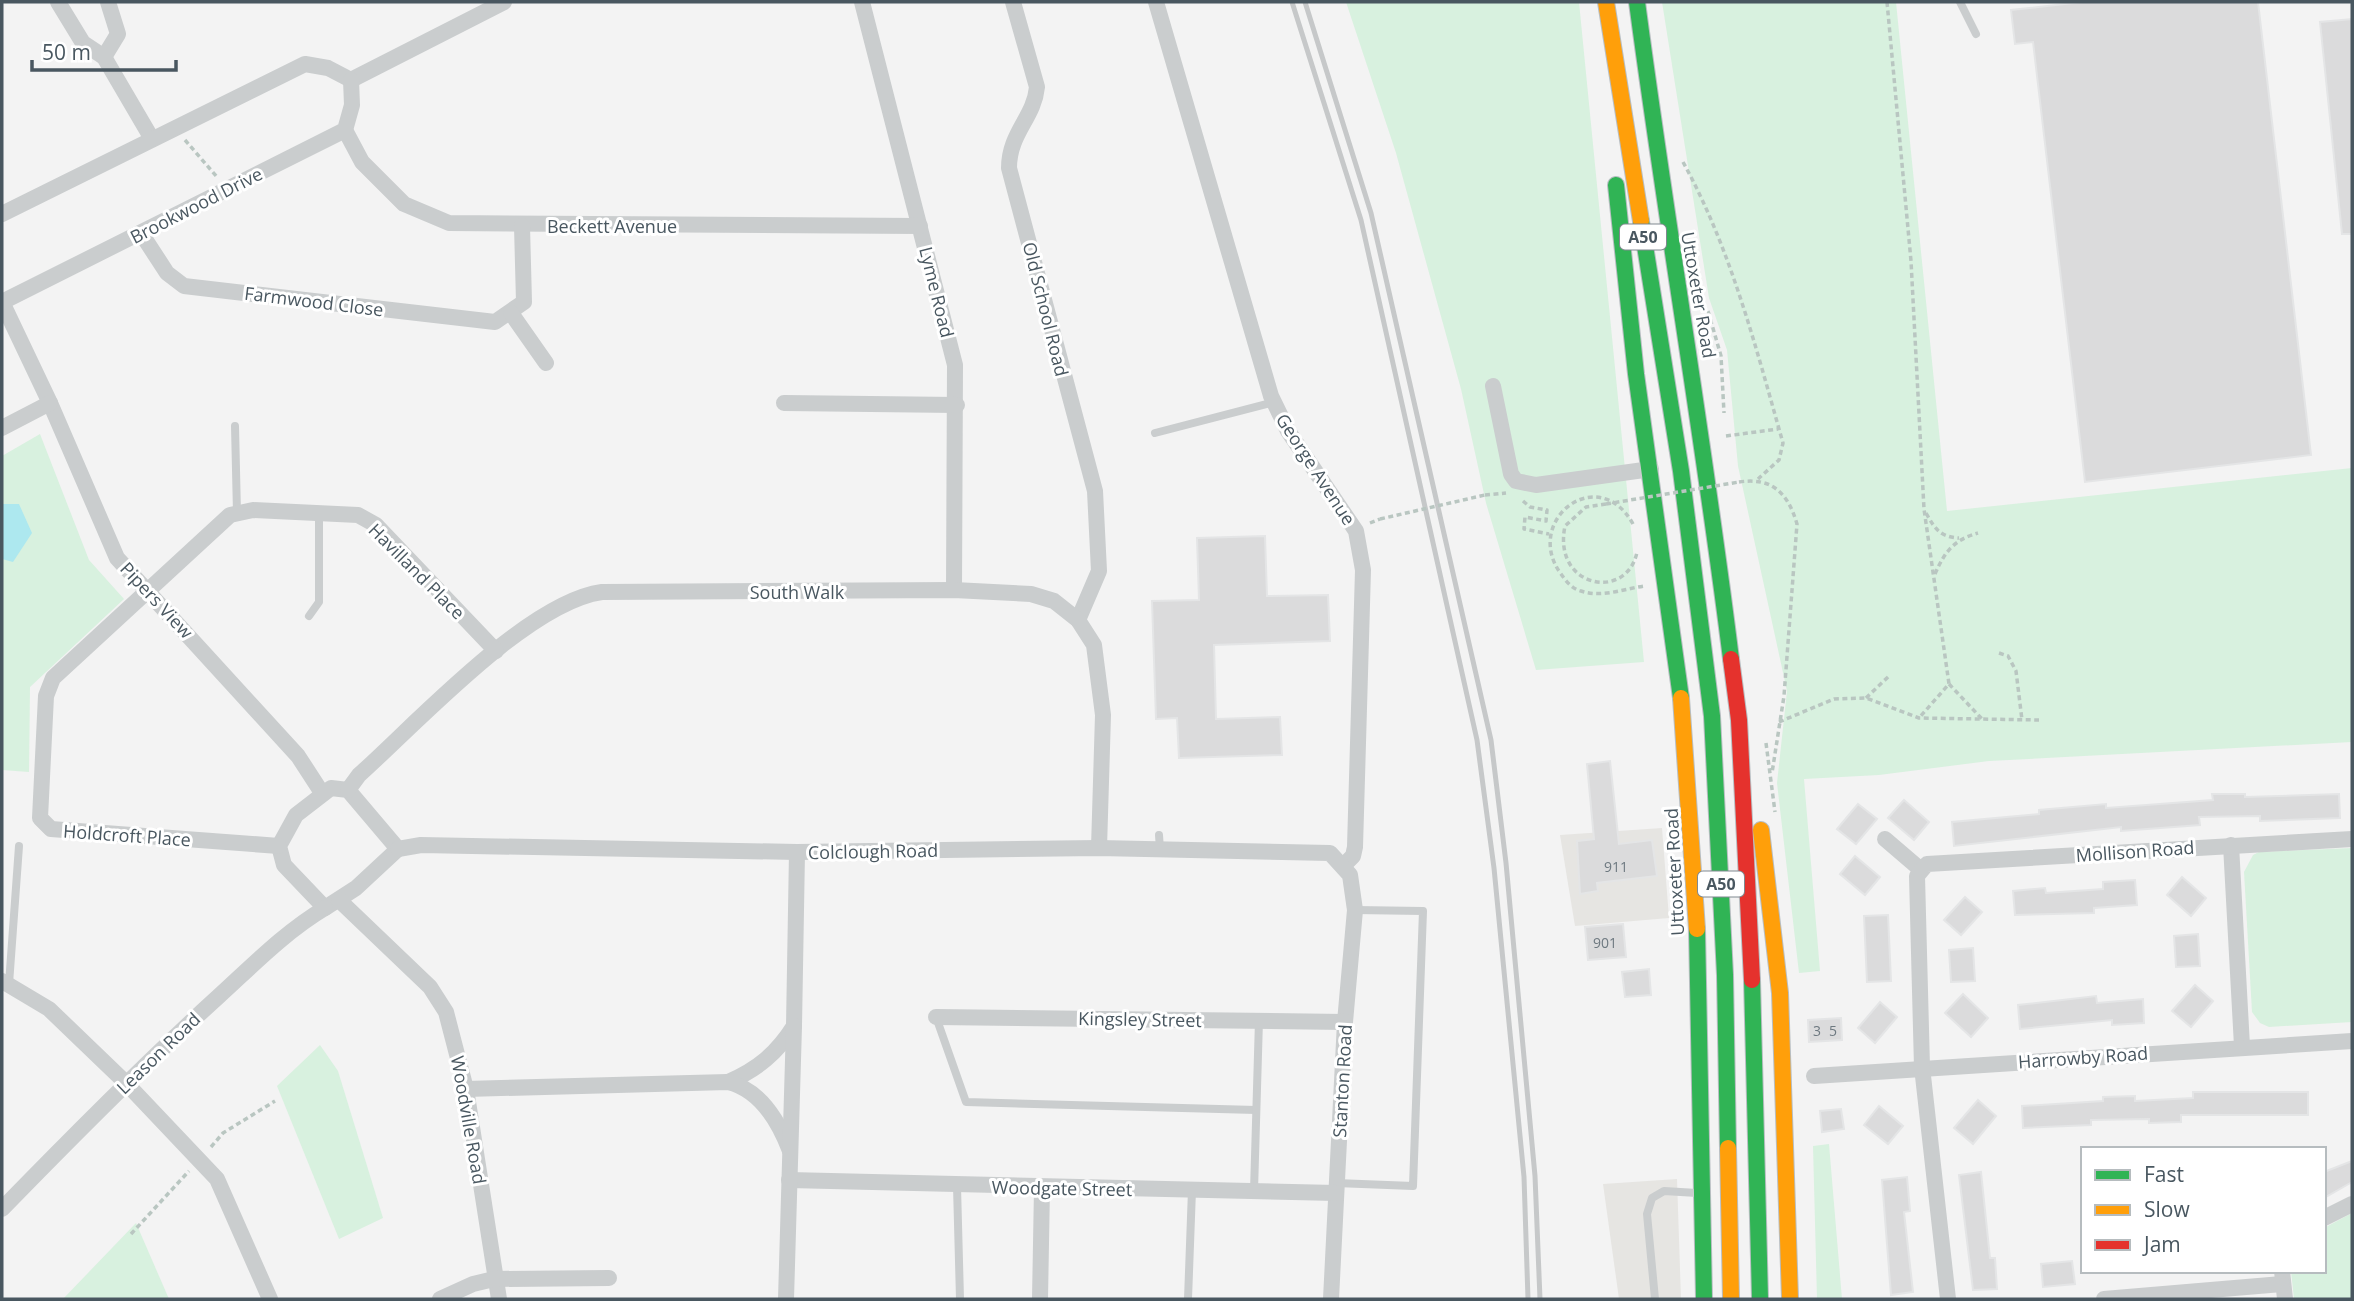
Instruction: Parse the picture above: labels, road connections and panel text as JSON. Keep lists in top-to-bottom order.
{
  "streets": {
    "highway": ["A50", "Uttoxeter Road"],
    "street": [
      "Brookwood Drive",
      "Beckett Avenue",
      "Lyme Road",
      "Farmwood Close",
      "Old School Road",
      "George Avenue",
      "Havilland Place",
      "South Walk",
      "Pipers View",
      "Holdcroft Place",
      "Colclough Road",
      "Mollison Road",
      "Kingsley Street",
      "Leason Road",
      "Harrowby Road",
      "Stanton Road",
      "Woodville Road",
      "Woodgate Street"
    ]
  },
  "crossings": [
    ["Brookwood Drive", "Beckett Avenue"],
    ["Brookwood Drive", "Farmwood Close"],
    ["Brookwood Drive", "Pipers View"],
    ["Beckett Avenue", "Lyme Road"],
    ["A50", "Uttoxeter Road"],
    ["Lyme Road", "South Walk"],
    ["Old School Road", "South Walk"],
    ["George Avenue", "Colclough Road"],
    ["George Avenue", "Stanton Road"],
    ["Havilland Place", "South Walk"],
    ["South Walk", "Pipers View"],
    ["South Walk", "Holdcroft Place"],
    ["South Walk", "Colclough Road"],
    ["South Walk", "Leason Road"],
    ["South Walk", "Woodville Road"],
    ["Pipers View", "Holdcroft Place"],
    ["Pipers View", "Colclough Road"],
    ["Pipers View", "Leason Road"],
    ["Pipers View", "Woodville Road"],
    ["Holdcroft Place", "Colclough Road"],
    ["Holdcroft Place", "Leason Road"],
    ["Holdcroft Place", "Woodville Road"],
    ["Colclough Road", "Leason Road"],
    ["Colclough Road", "Stanton Road"],
    ["Colclough Road", "Woodville Road"],
    ["Kingsley Street", "Stanton Road"],
    ["Leason Road", "Woodville Road"],
    ["Stanton Road", "Woodgate Street"]
  ],
  "house_numbers": [
    "911",
    "901",
    "3",
    "5"
  ],
  "legend": ["Fast", "Slow", "Jam"],
  "scale_bar": "50 m"
}
